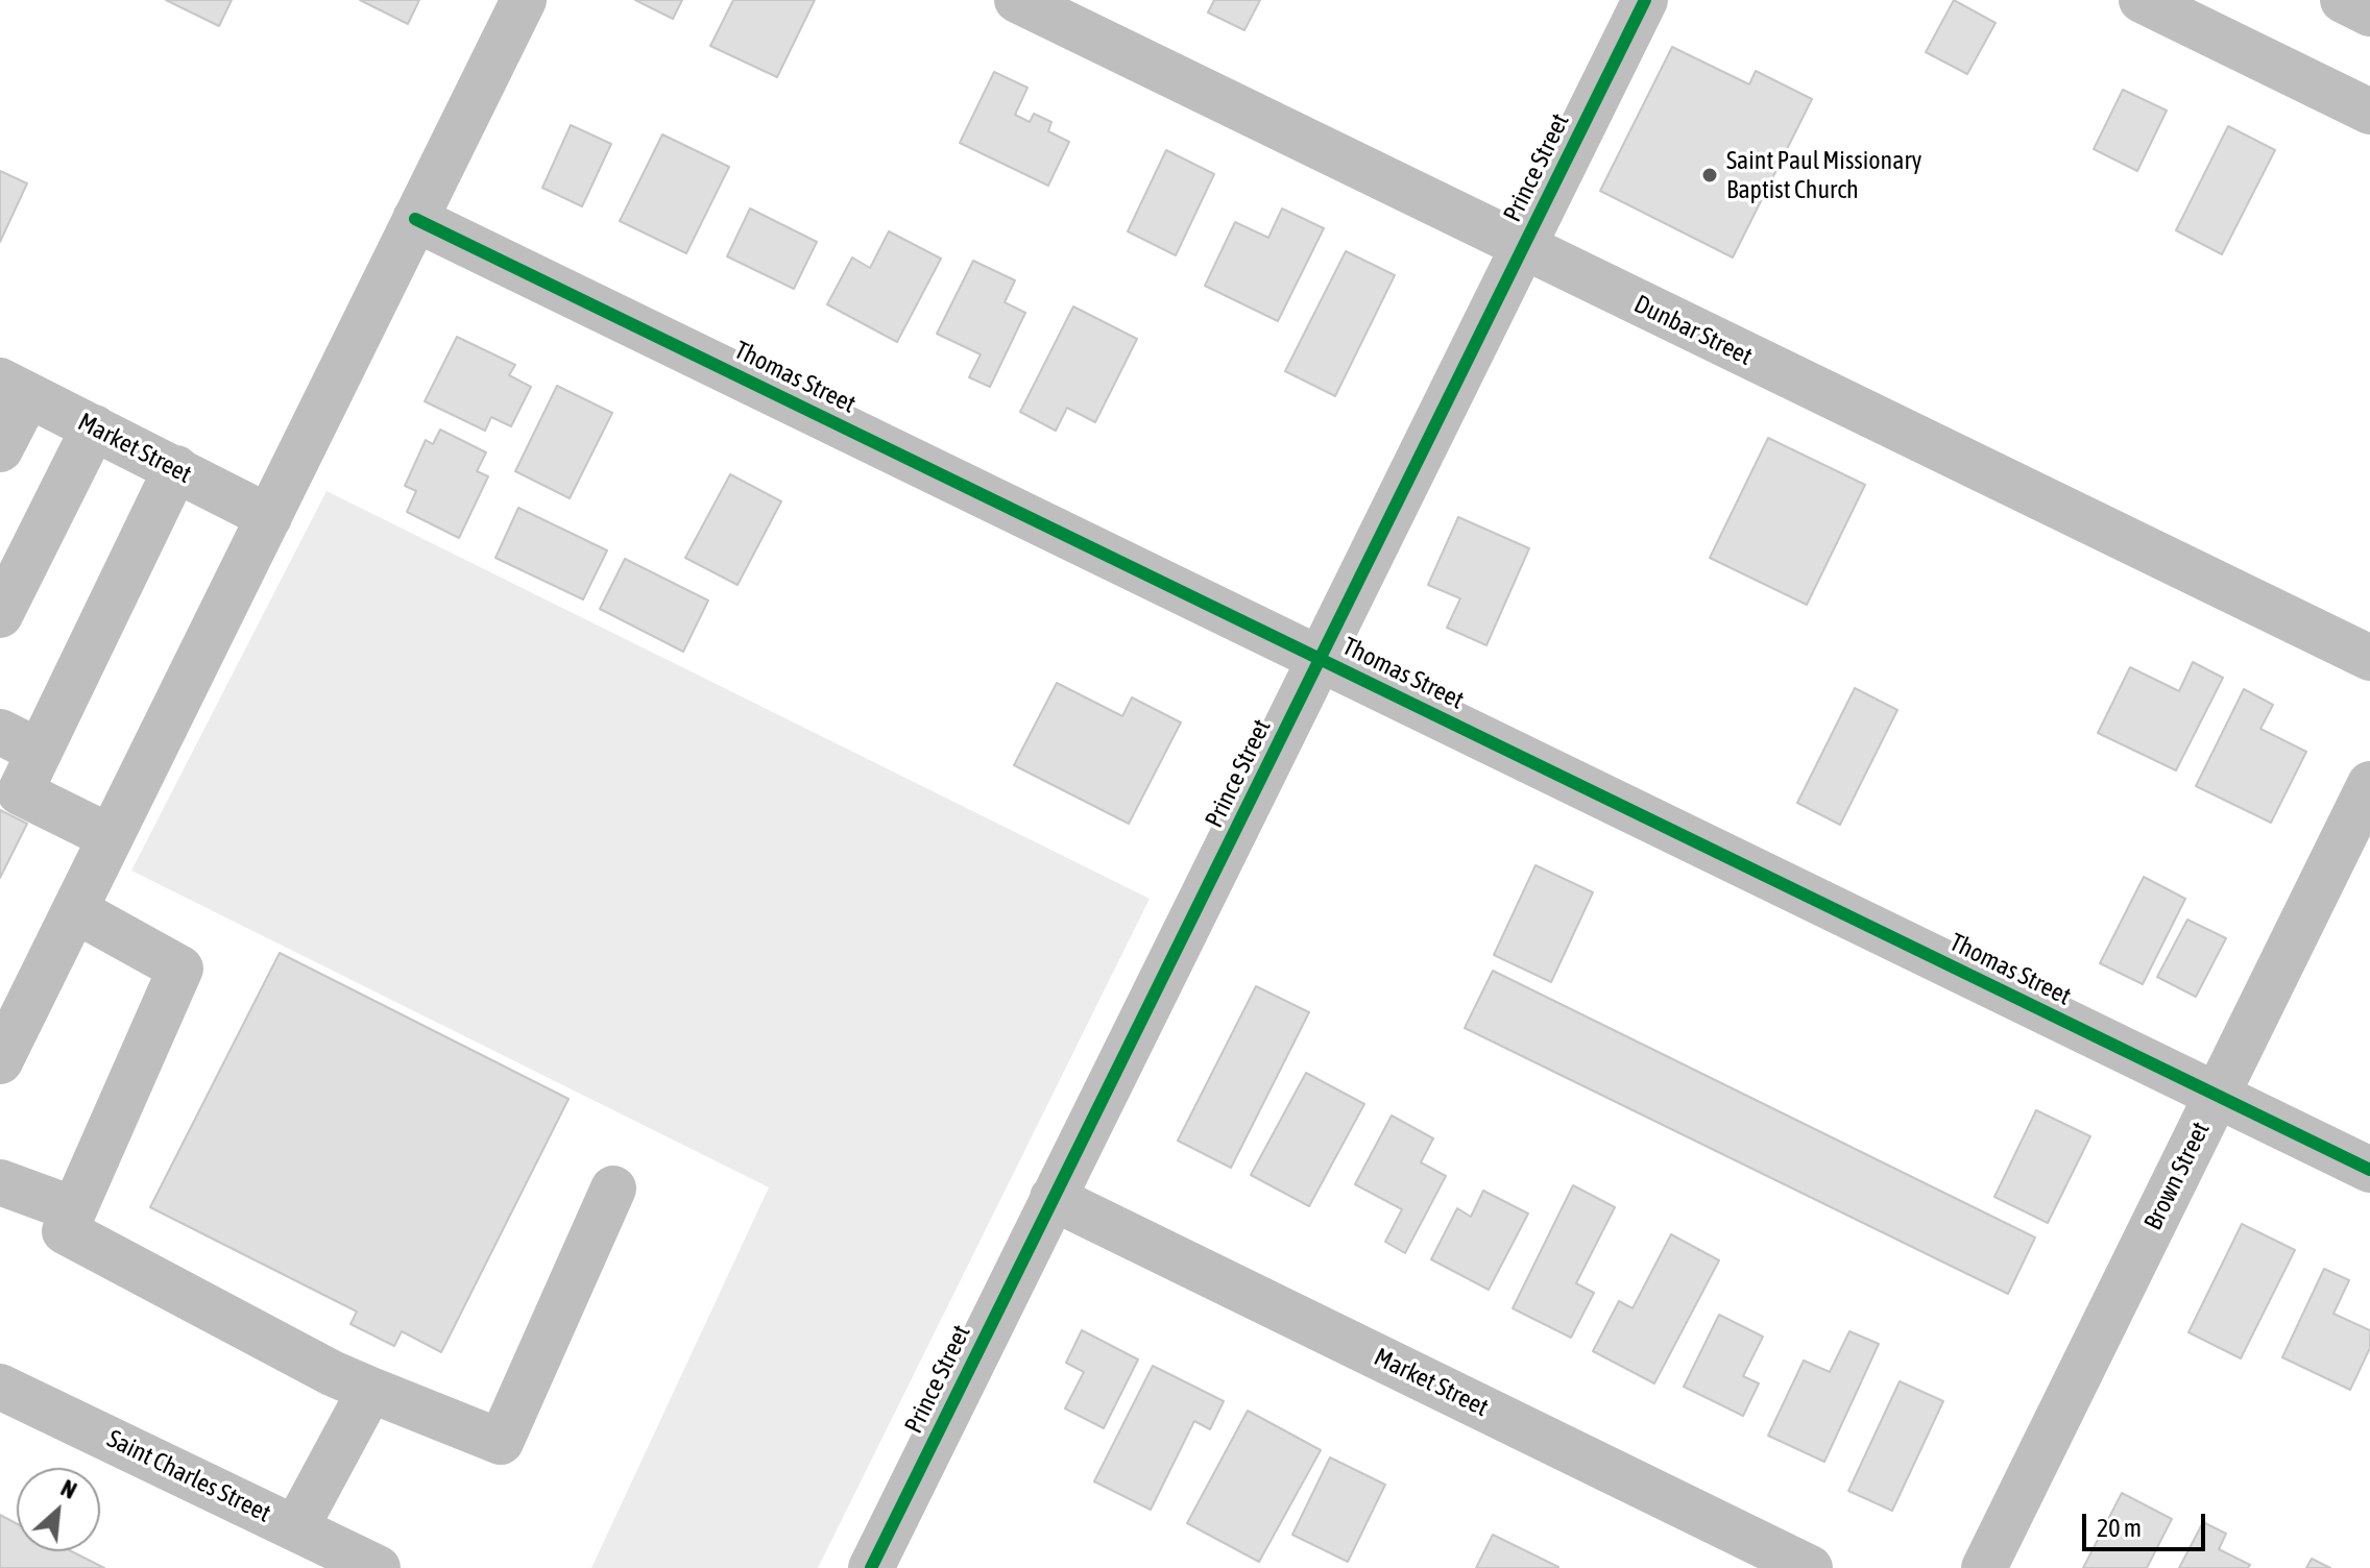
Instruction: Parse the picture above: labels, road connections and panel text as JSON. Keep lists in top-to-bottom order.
{
  "streets": {
    "street": [
      "Prince Street",
      "Dunbar Street",
      "Thomas Street",
      "Market Street",
      "Brown Street",
      "Saint Charles Street"
    ]
  },
  "crossings": [
    ["Prince Street", "Dunbar Street"],
    ["Prince Street", "Thomas Street"],
    ["Prince Street", "Market Street"],
    ["Thomas Street", "Brown Street"]
  ],
  "places": ["Saint Paul Missionary Baptist Church"],
  "scale_bar": "20 m",
  "north": "top right"
}
